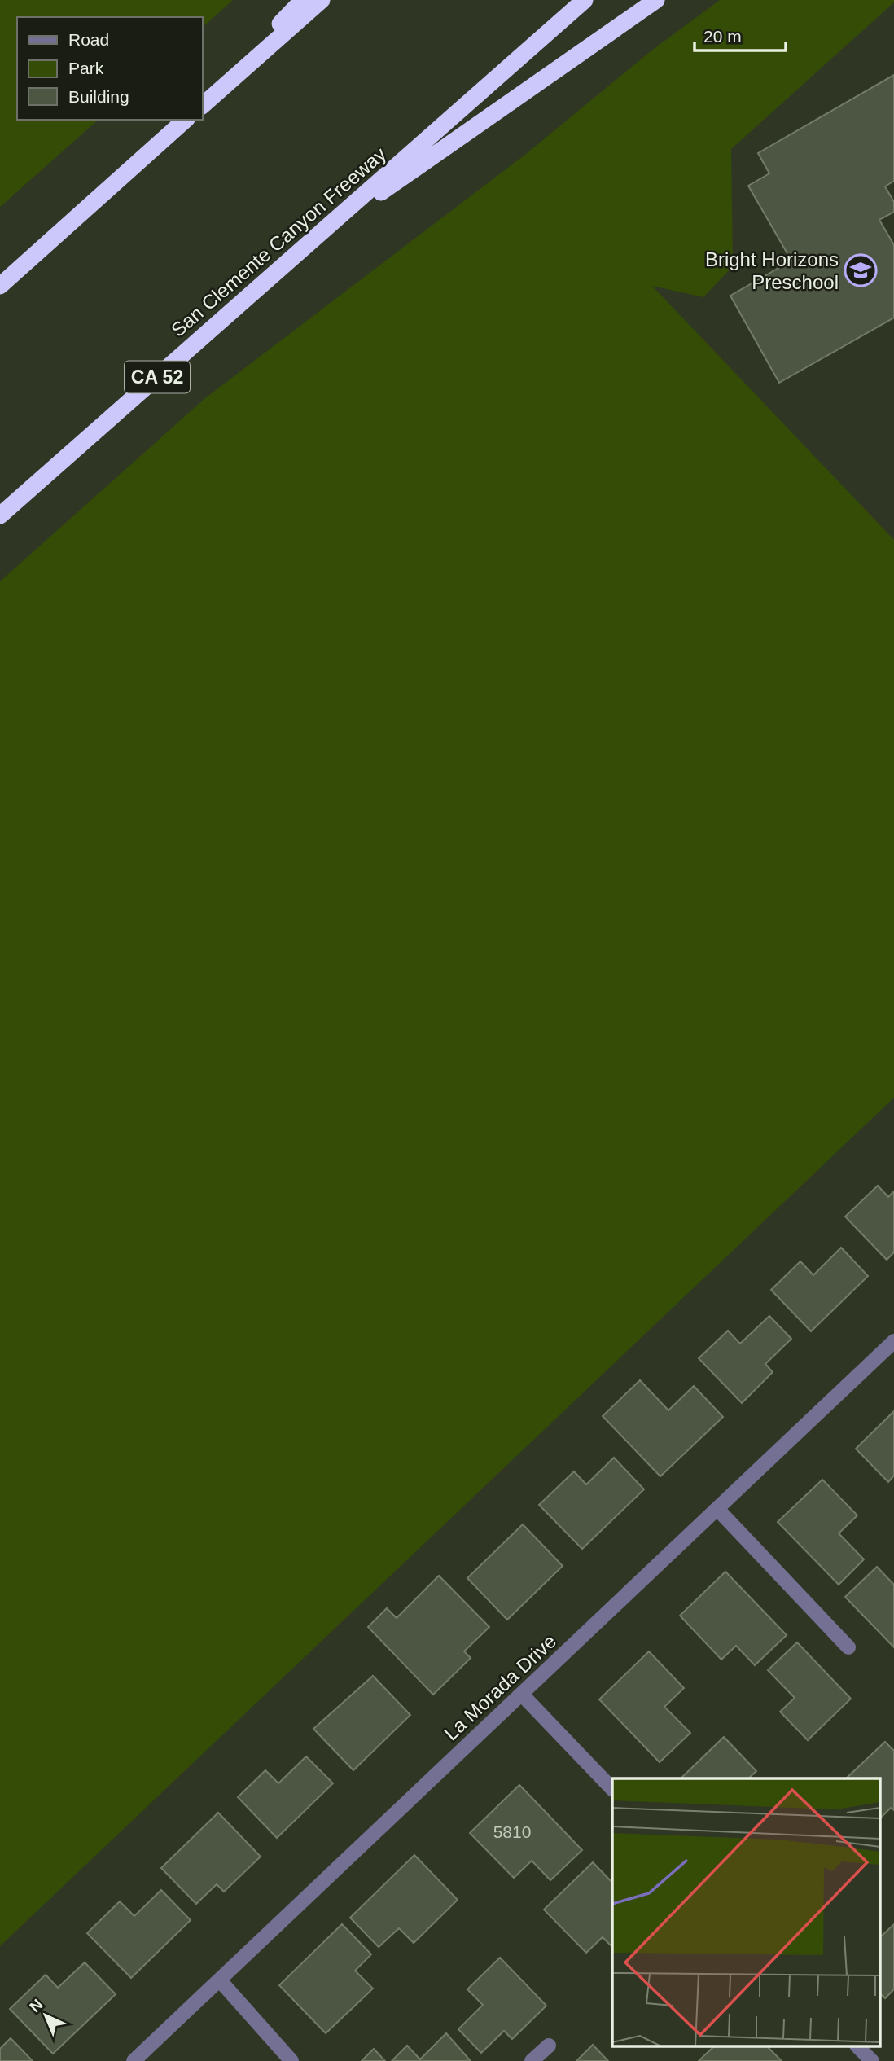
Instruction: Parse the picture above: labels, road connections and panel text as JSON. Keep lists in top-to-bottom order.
{
  "streets": {
    "highway": ["San Clemente Canyon Freeway", "CA 52"],
    "street": ["La Morada Drive"]
  },
  "places": {
    "school or university": ["Bright Horizons Preschool"]
  },
  "house_numbers": ["5810"],
  "legend": ["Road", "Park", "Building"],
  "scale_bar": "20 m",
  "north": "top left"
}
